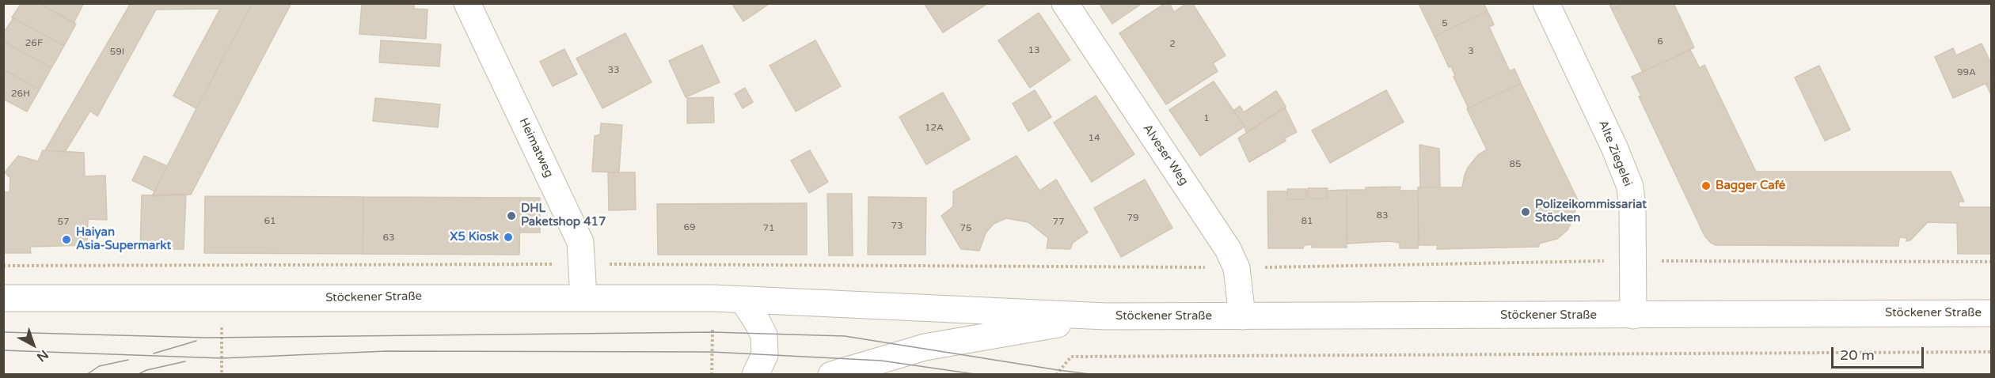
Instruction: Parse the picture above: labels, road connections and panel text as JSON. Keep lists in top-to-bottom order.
{
  "streets": {
    "street": [
      "Heimatweg",
      "Alte Ziegelei",
      "Alveser Weg",
      "Stöckener Straße"
    ]
  },
  "crossings": [
    ["Heimatweg", "Stöckener Straße"],
    ["Alte Ziegelei", "Stöckener Straße"],
    ["Alveser Weg", "Stöckener Straße"]
  ],
  "places": [
    "Bagger Café",
    "Polizeikommissariat Stöcken",
    "DHL Paketshop 417",
    "X5 Kiosk",
    "Haiyan Asia-Supermarkt"
  ],
  "house_numbers": [
    "5",
    "6",
    "26F",
    "2",
    "13",
    "3",
    "59I",
    "33",
    "99A",
    "26H",
    "1",
    "12A",
    "14",
    "85",
    "83",
    "79",
    "61",
    "81",
    "57",
    "77",
    "73",
    "69",
    "71",
    "75",
    "63"
  ],
  "scale_bar": "20 m",
  "north": "bottom right"
}
